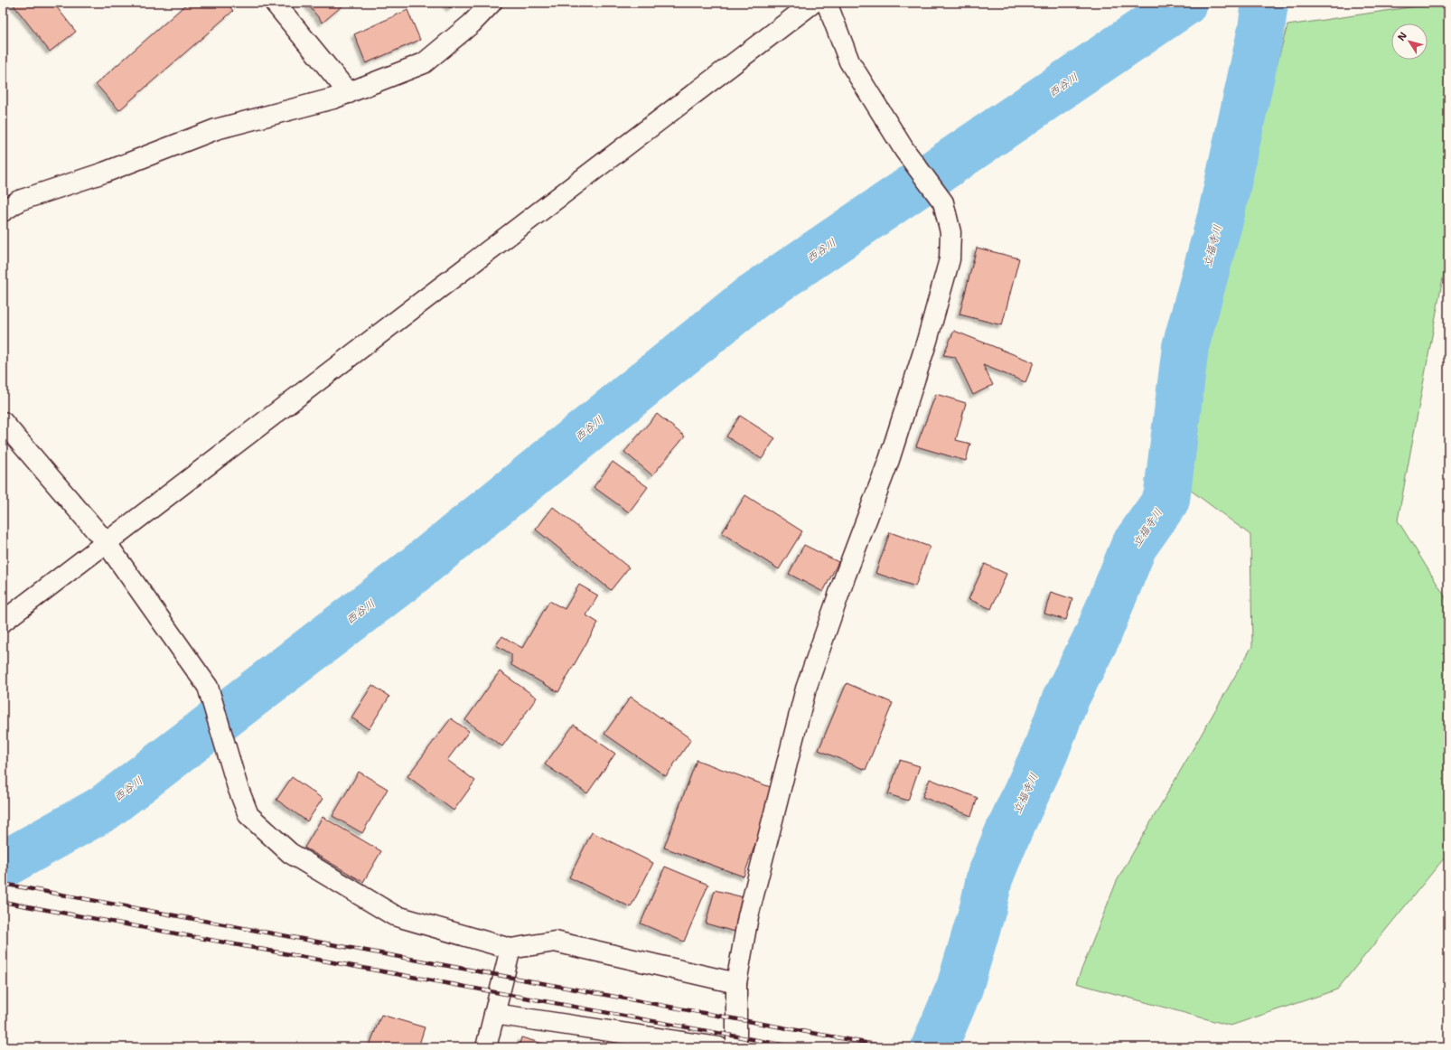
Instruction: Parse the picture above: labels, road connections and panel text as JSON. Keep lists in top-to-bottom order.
{
  "water": ["西谷川", "立福寺川"],
  "north": "top left"
}
